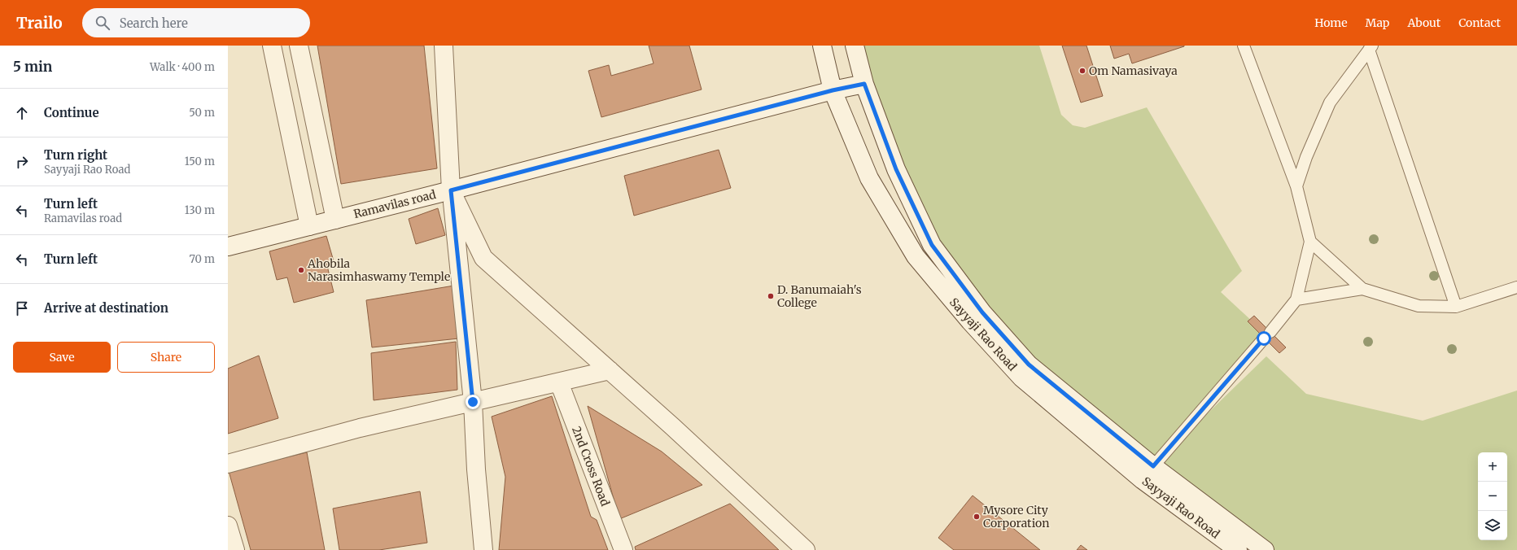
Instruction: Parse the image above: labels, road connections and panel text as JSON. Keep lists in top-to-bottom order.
{
  "streets": {
    "main road": ["Ramavilas road", "Sayyaji Rao Road", "2nd Cross Road"]
  },
  "crossings": [
    ["Ramavilas road", "Sayyaji Rao Road"]
  ],
  "places": [
    "Om Namasivaya",
    "Ahobila Narasimhaswamy Temple",
    "D. Banumaiah's College",
    "Mysore City Corporation"
  ],
  "page": {
    "header": "Trailo",
    "search": "Search here",
    "nav": [
      "Home",
      "Map",
      "About",
      "Contact"
    ],
    "heading": ["5 min", "Walk · 400 m"],
    "list": [
      ["Continue", "50 m"],
      ["Turn right", "Sayyaji Rao Road", "150 m"],
      ["Turn left", "Ramavilas road", "130 m"],
      ["Turn left", "70 m"],
      "Arrive at destination"
    ],
    "buttons": ["Save", "Share"],
    "map_buttons": ["+", "−"]
  }
}
